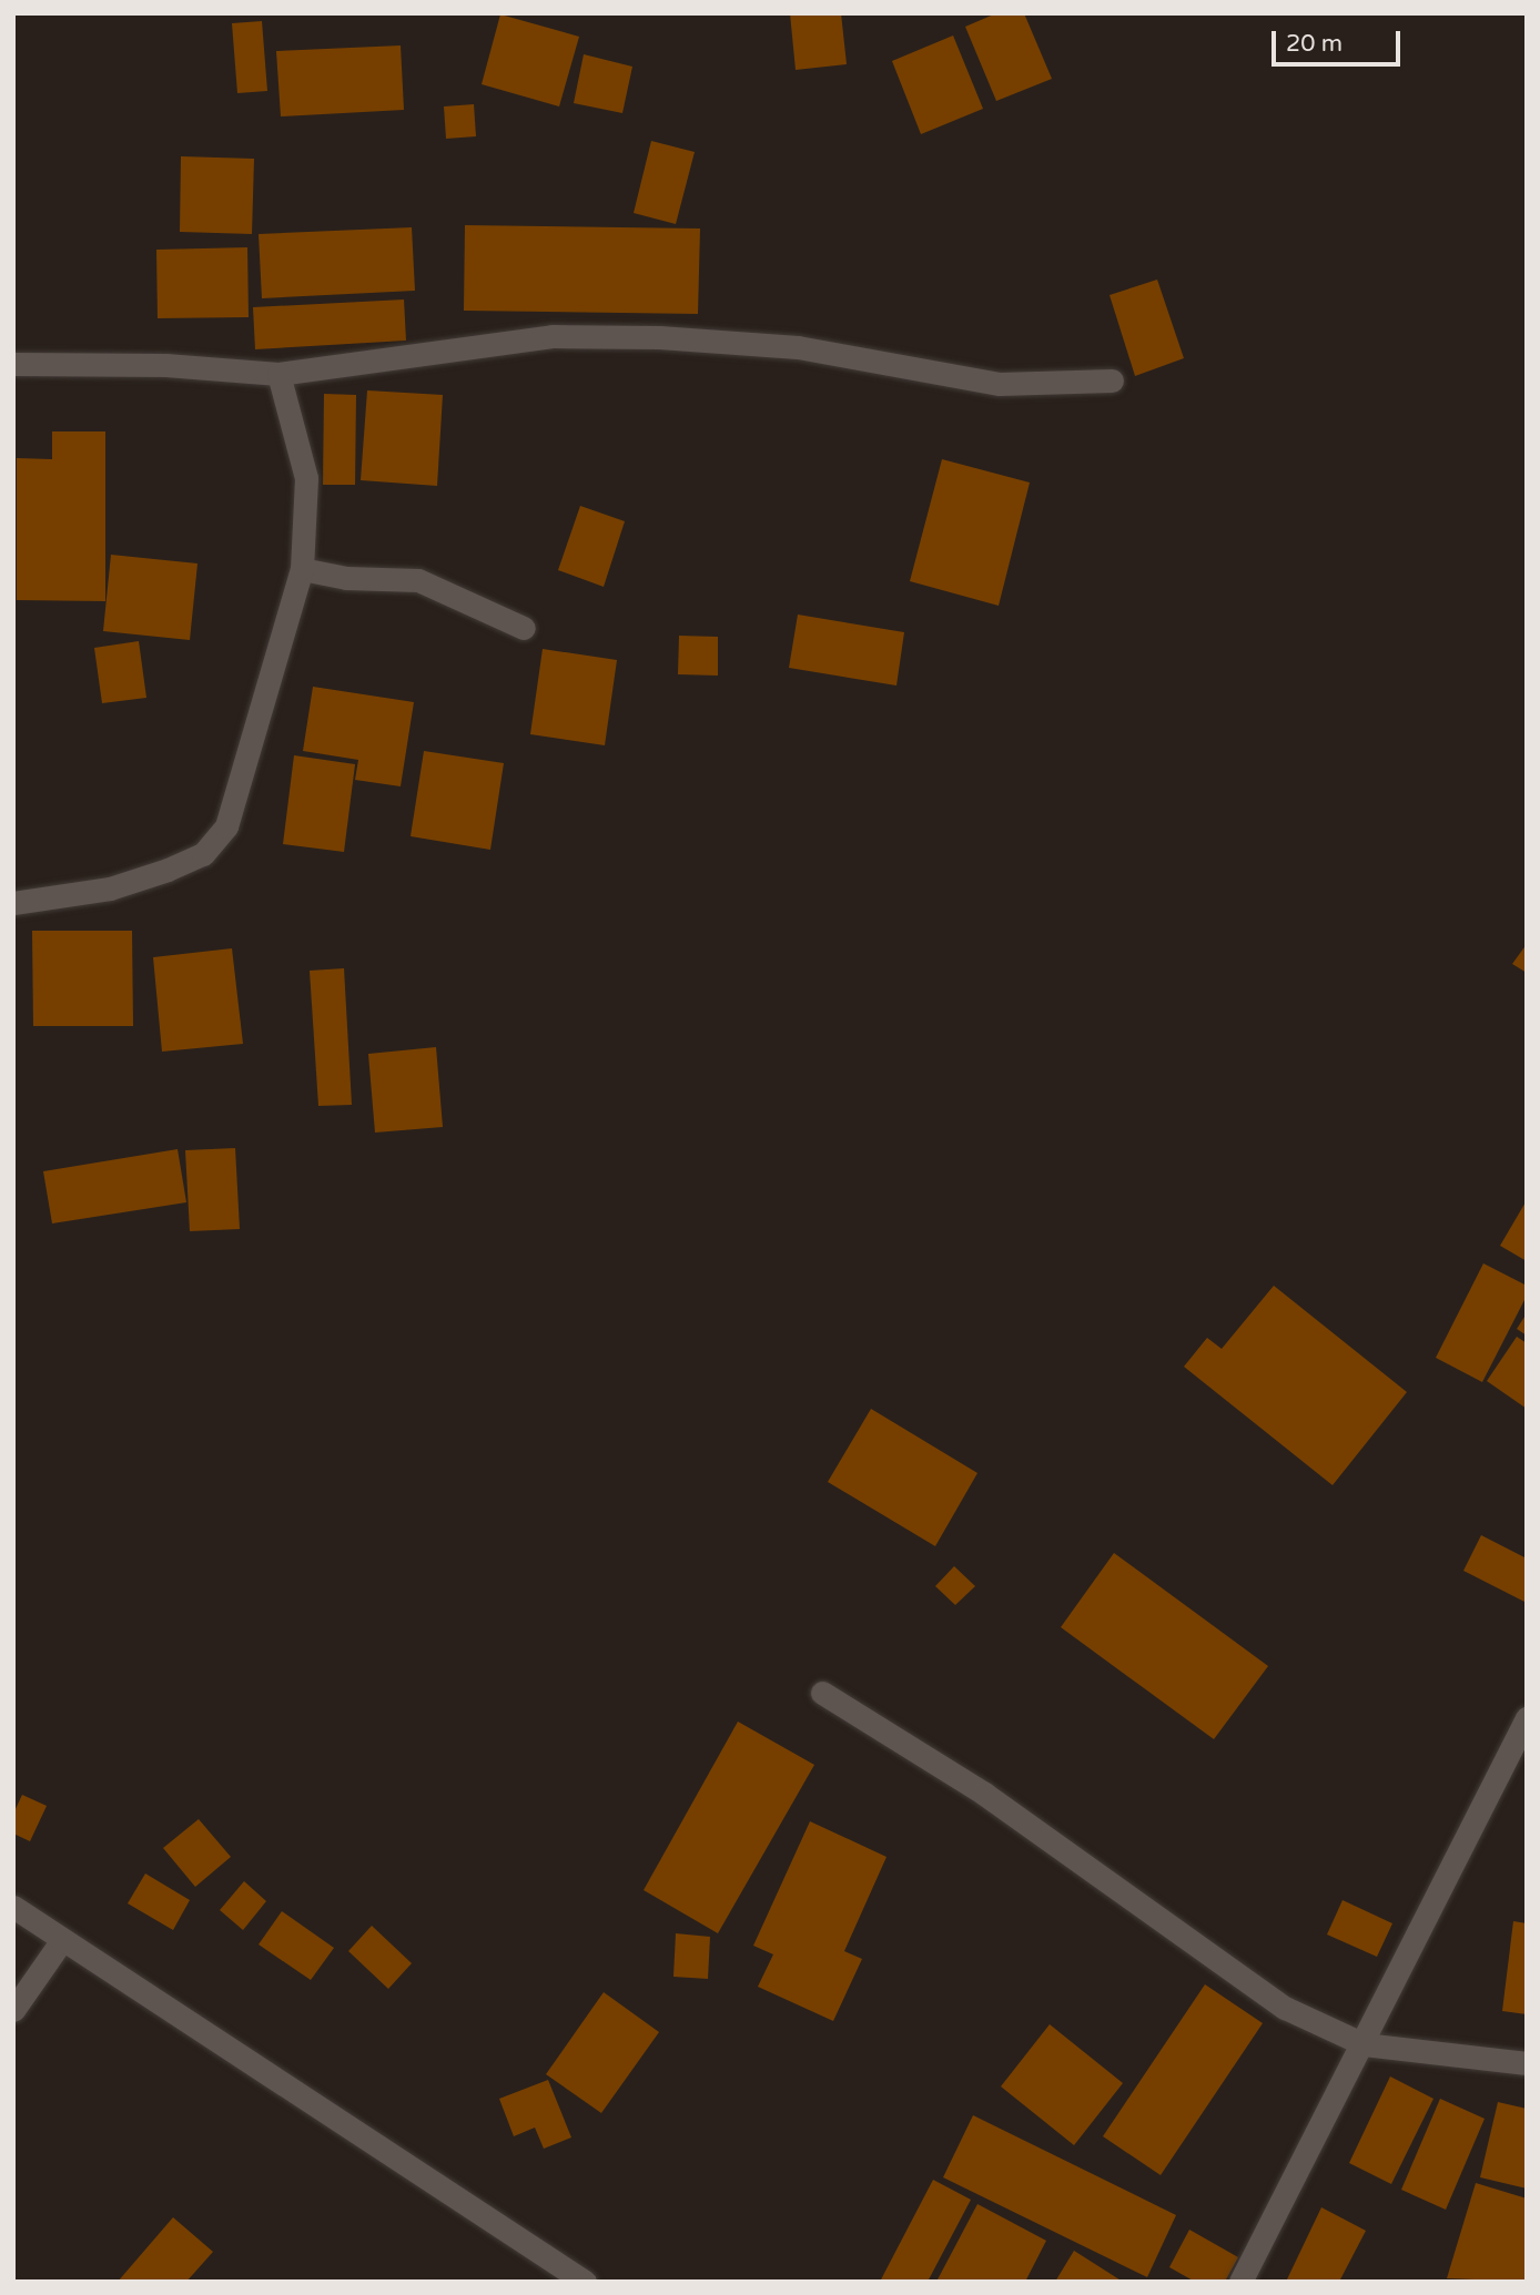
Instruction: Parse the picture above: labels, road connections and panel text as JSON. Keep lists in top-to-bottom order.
{
  "scale_bar": "20 m"
}
